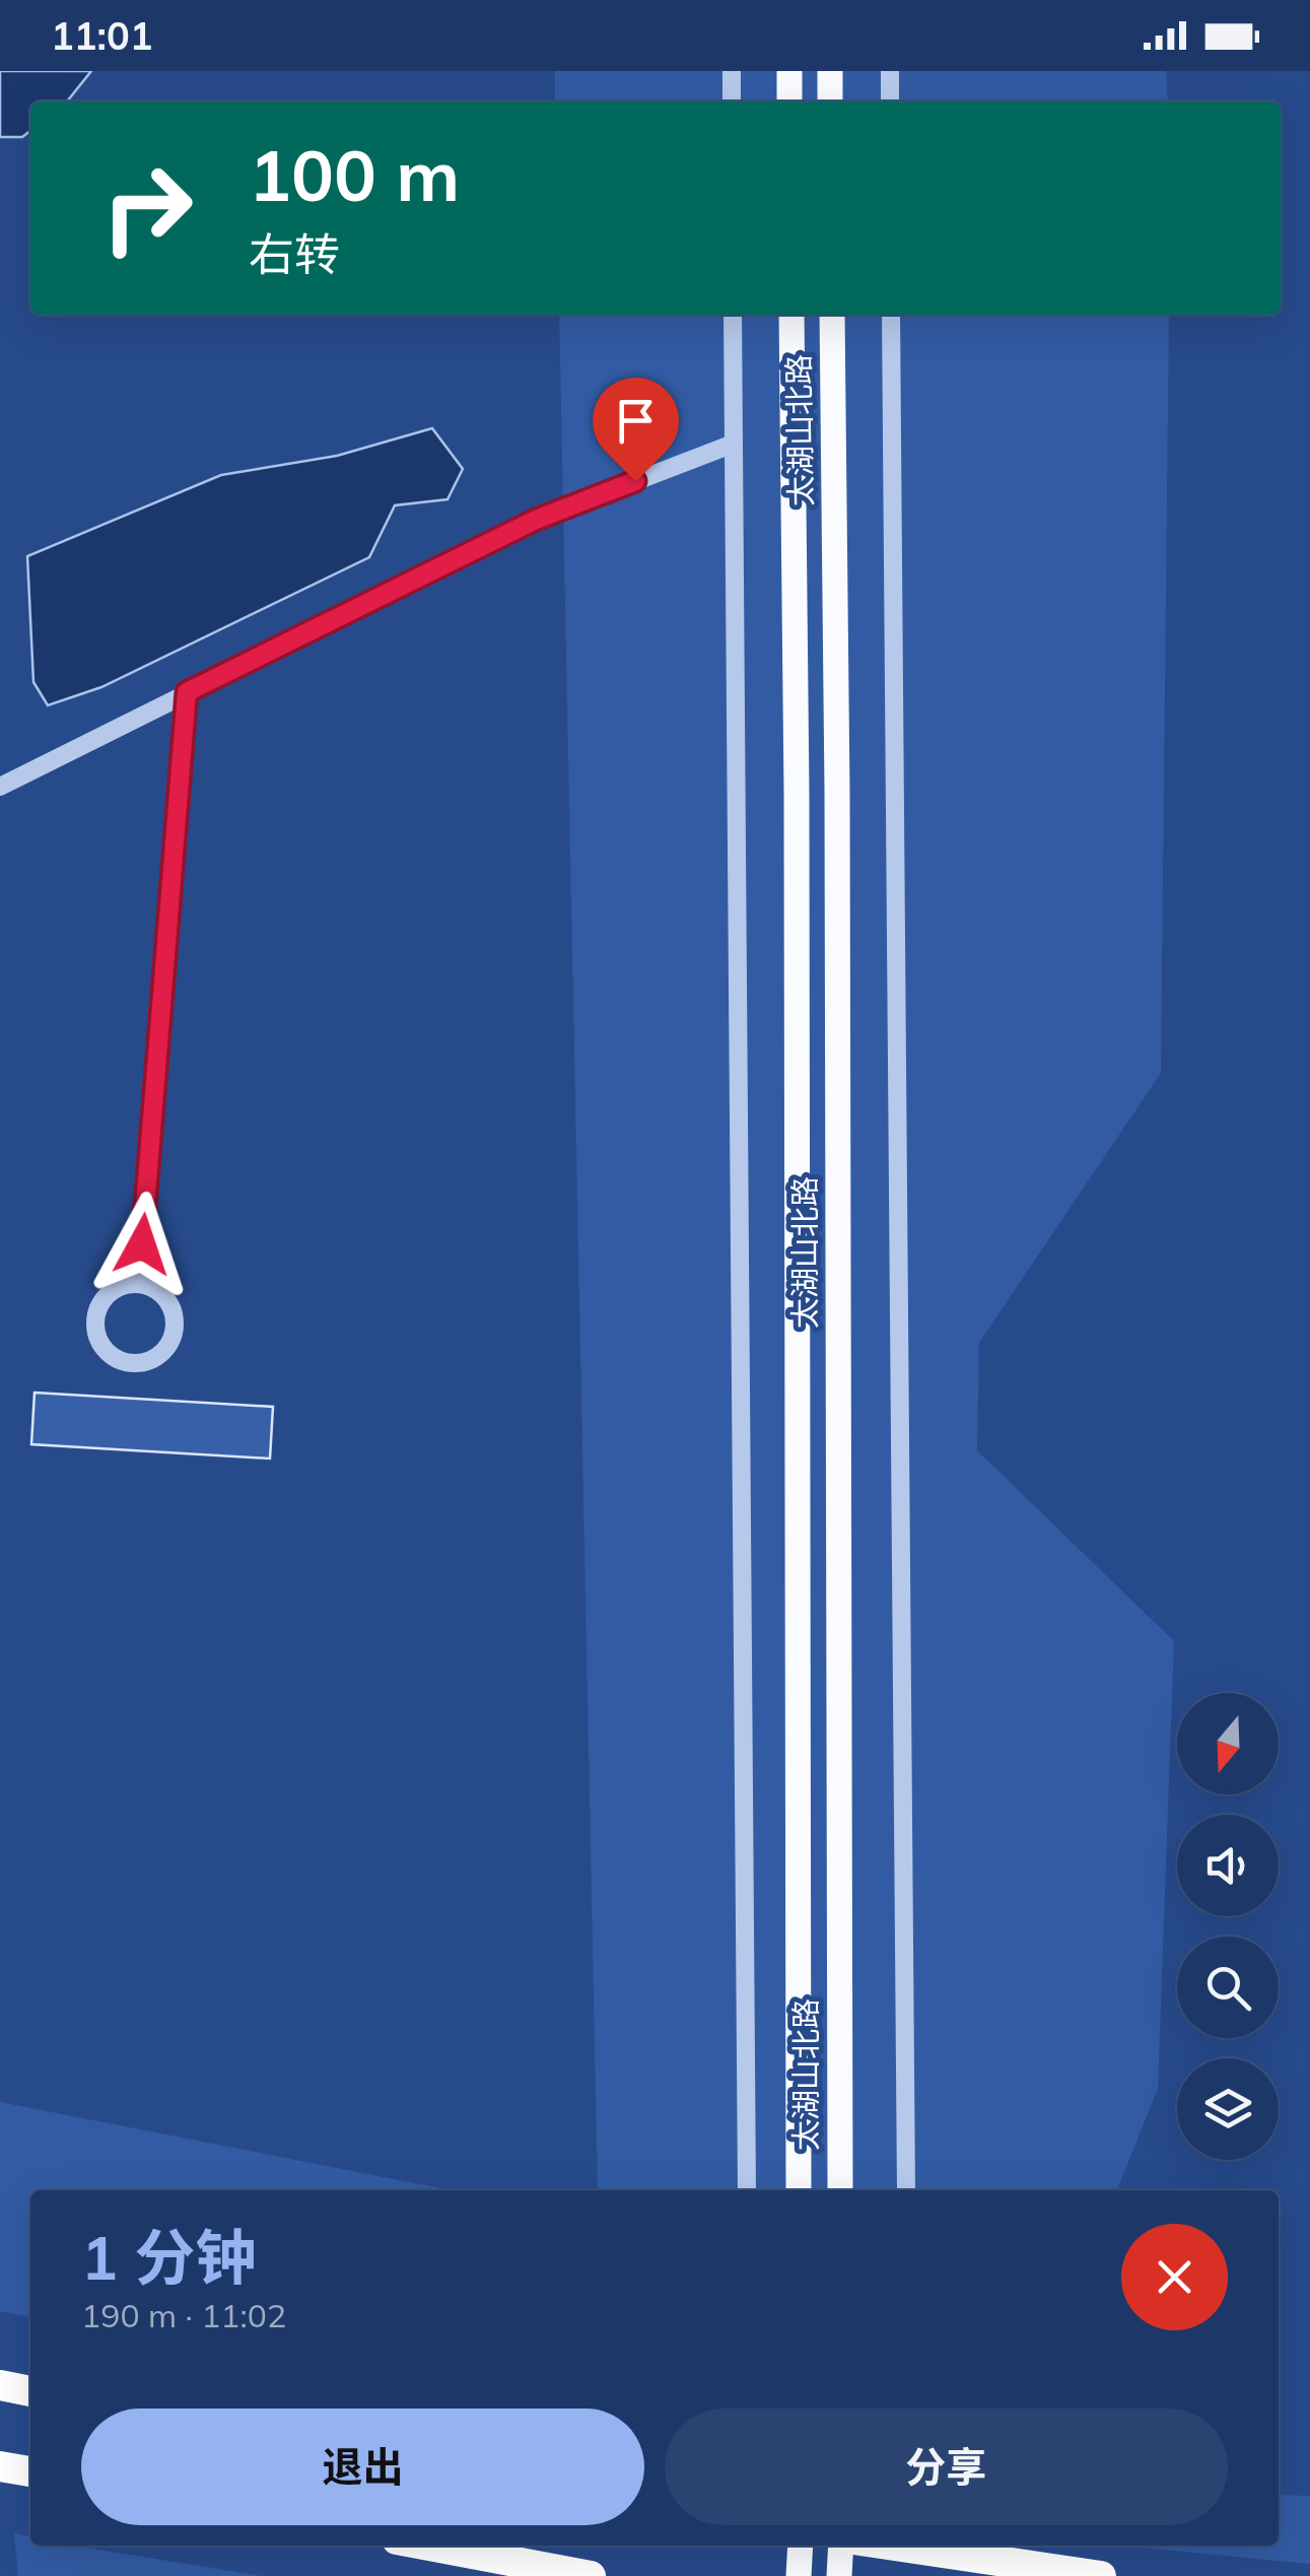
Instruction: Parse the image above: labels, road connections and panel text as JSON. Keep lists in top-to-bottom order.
{
  "streets": {
    "main road": ["太湖山北路"]
  },
  "north": "bottom",
  "page": {
    "status": "11:01",
    "turn": ["100 m", "右转"],
    "heading": ["1 分钟", "190 m · 11:02"],
    "buttons": ["退出", "分享"]
  }
}
